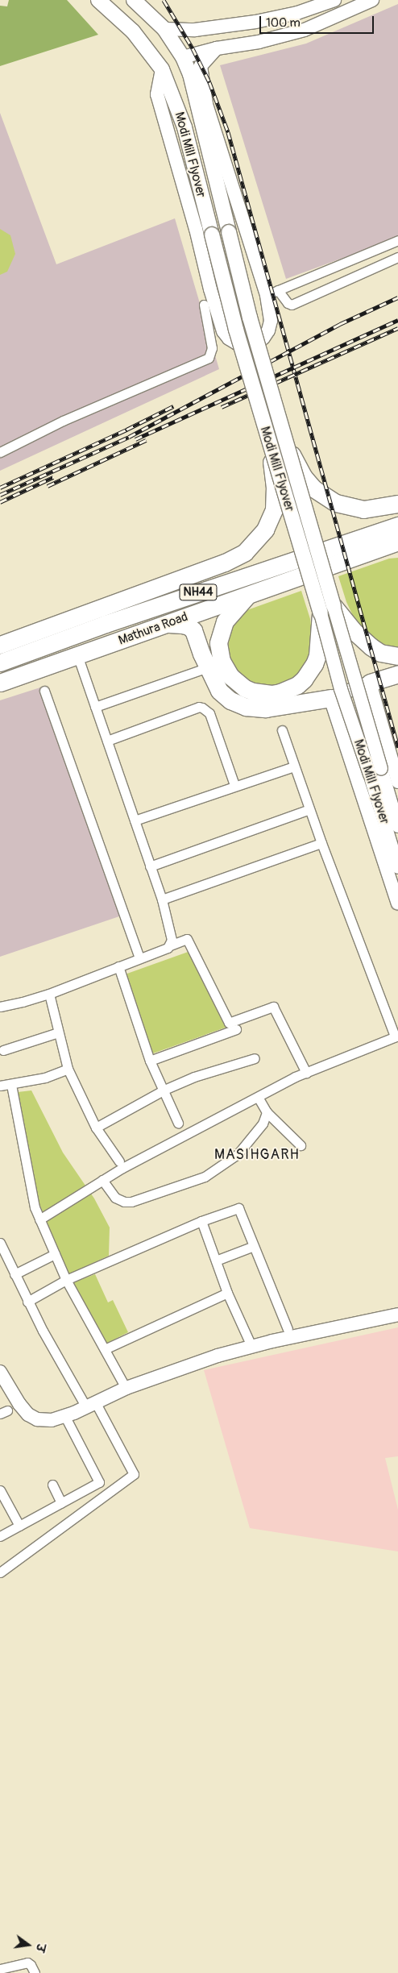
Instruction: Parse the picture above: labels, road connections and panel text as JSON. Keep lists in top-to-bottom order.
{
  "streets": {
    "highway": ["NH44", "Mathura Road"],
    "main road": ["Modi Mill Flyover"]
  },
  "districts": ["MASIHGARH"],
  "scale_bar": "100 m",
  "north": "right"
}
